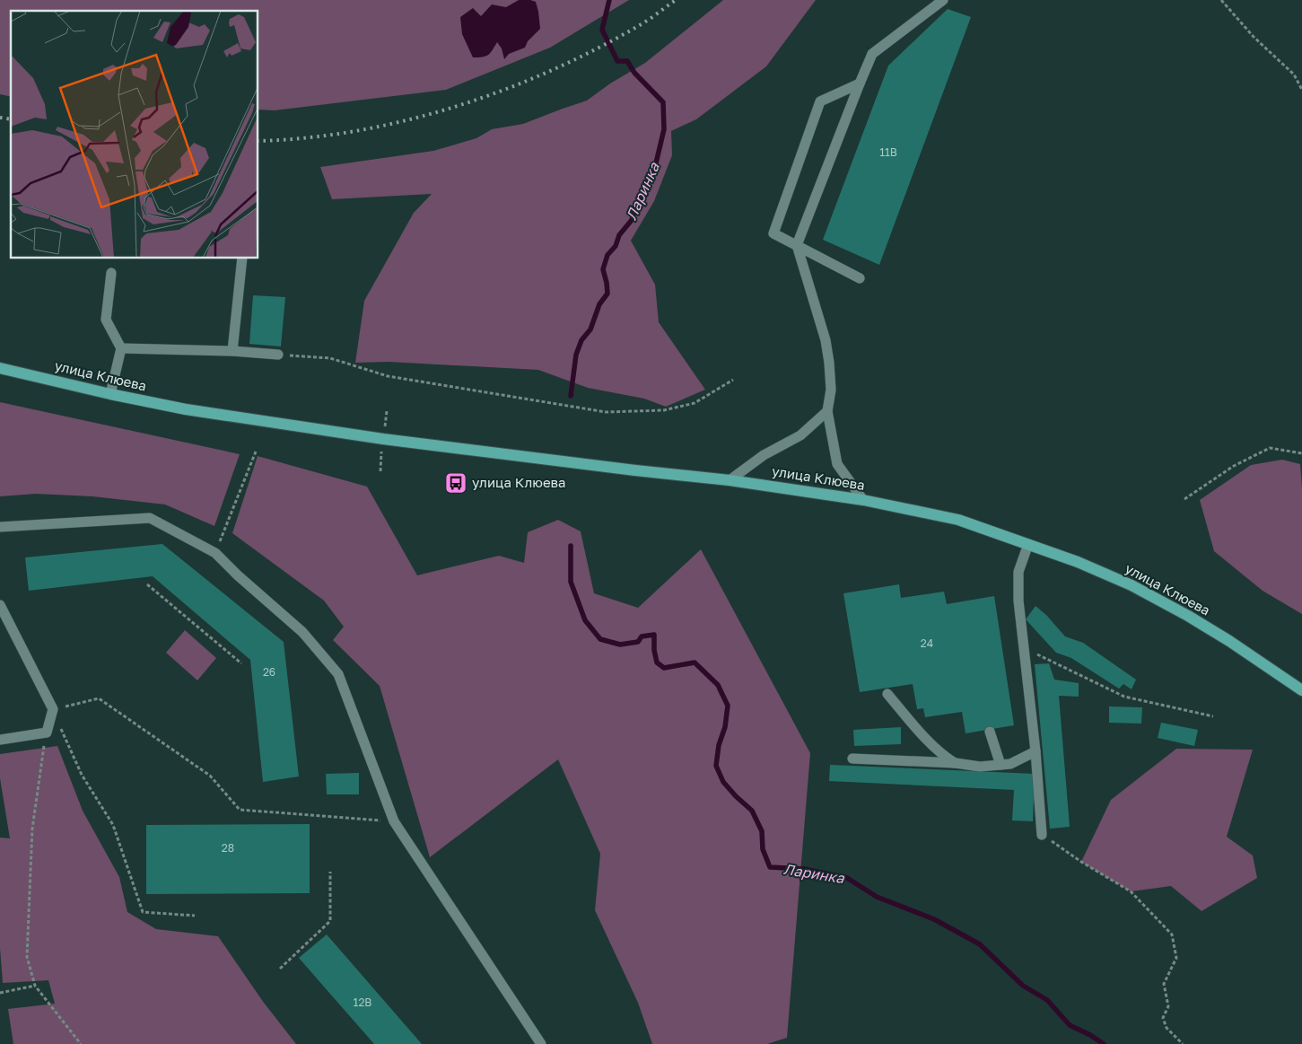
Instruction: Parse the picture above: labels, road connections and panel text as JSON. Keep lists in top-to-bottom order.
{
  "streets": {
    "main road": ["улица Клюева"]
  },
  "water": ["Ларинка"],
  "places": {
    "bus stop": ["улица Клюева"]
  },
  "house_numbers": [
    "11В",
    "24",
    "26",
    "28",
    "12В"
  ]
}
